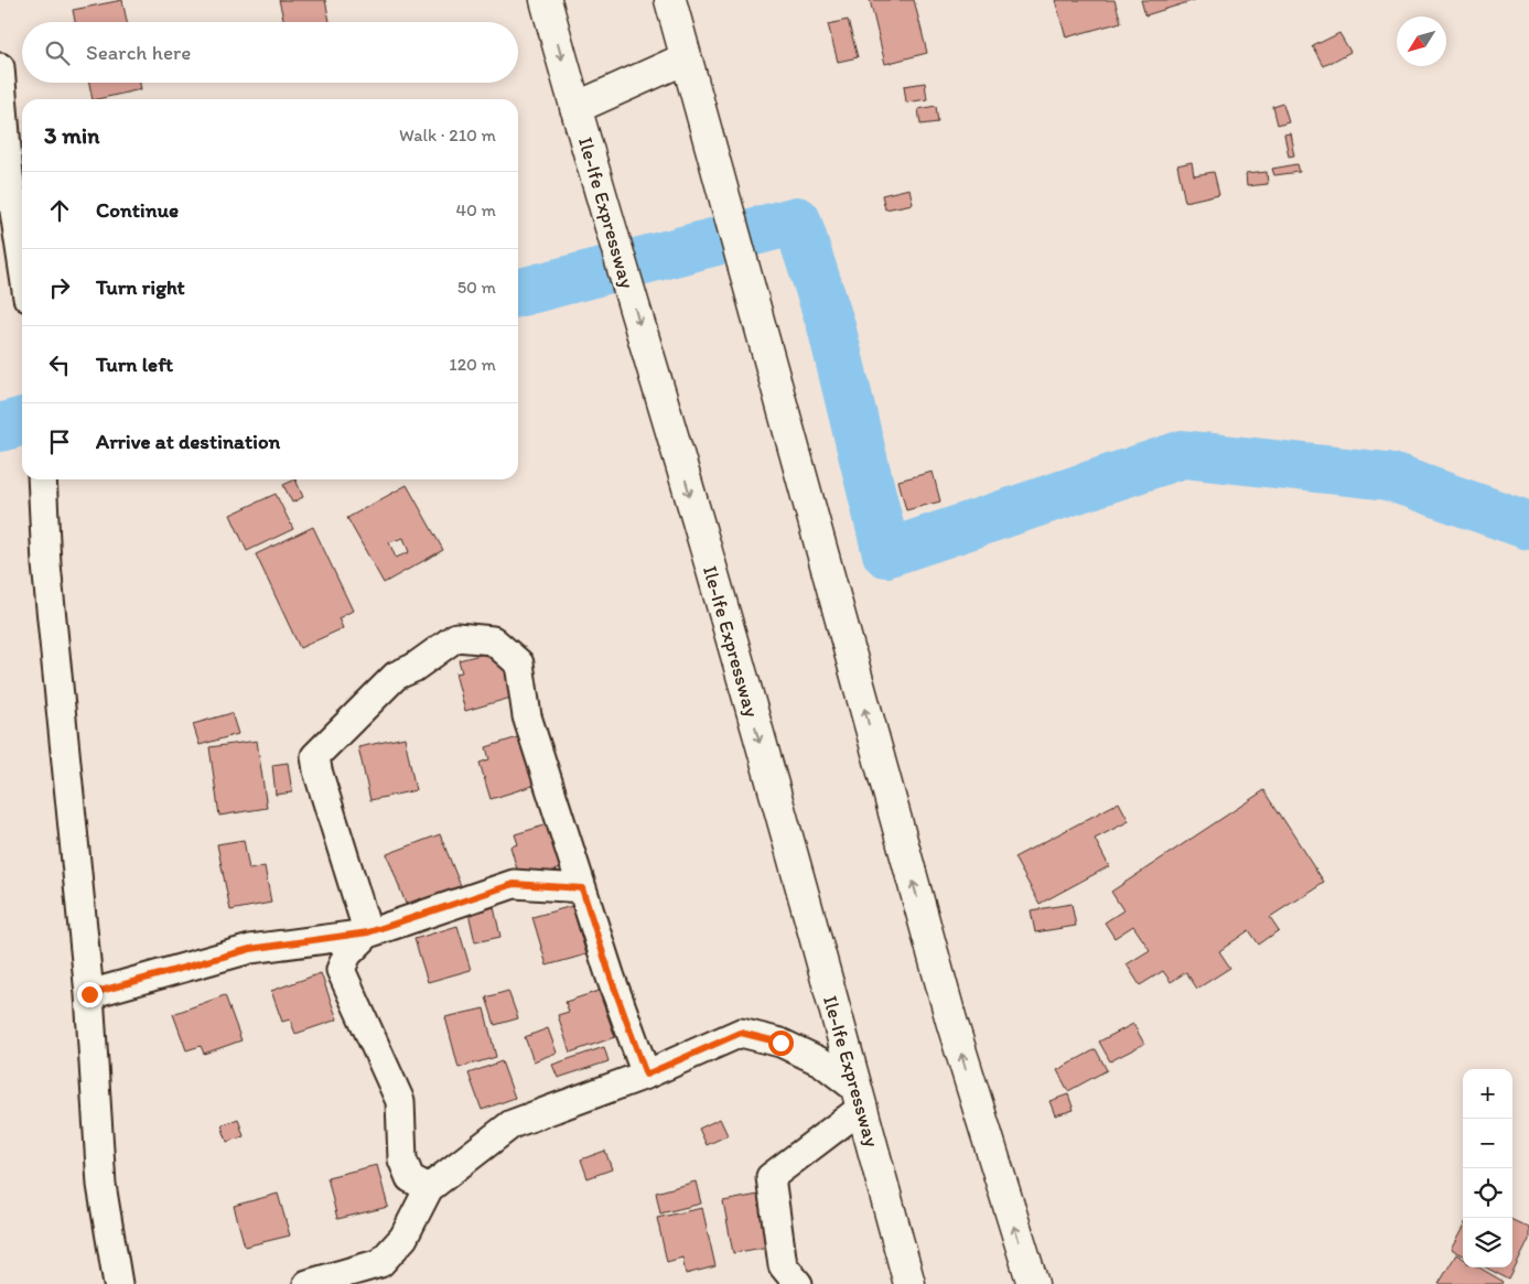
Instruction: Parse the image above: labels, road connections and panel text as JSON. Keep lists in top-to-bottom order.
{
  "streets": {
    "highway": ["Ile-Ife Expressway"]
  },
  "north": "bottom left",
  "page": {
    "search": "Search here",
    "heading": ["3 min", "Walk · 210 m"],
    "list": [
      ["Continue", "40 m"],
      ["Turn right", "50 m"],
      ["Turn left", "120 m"],
      "Arrive at destination"
    ],
    "map_buttons": ["+", "−"]
  }
}
